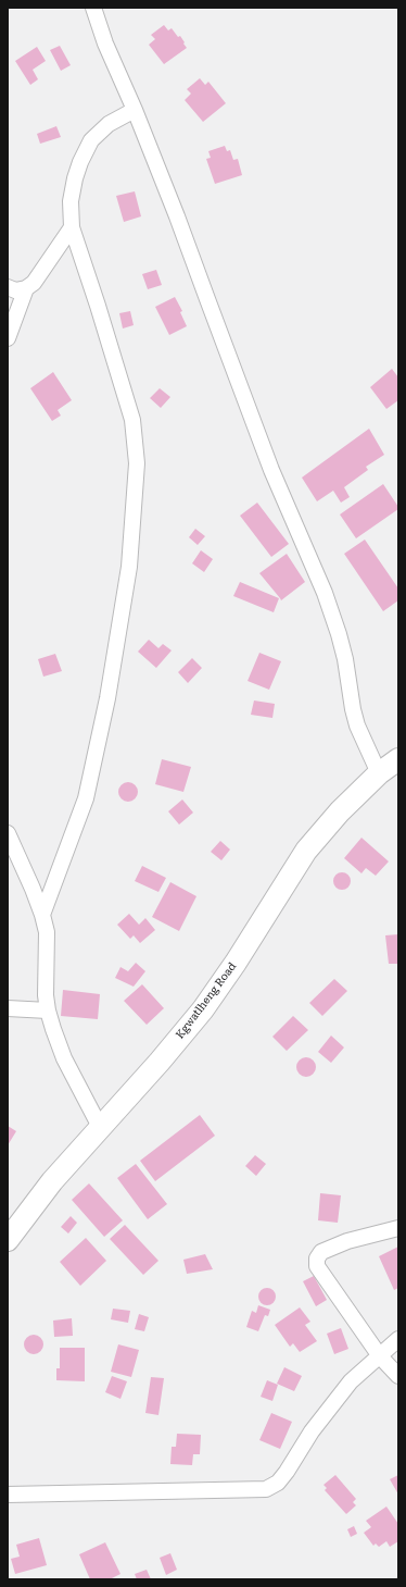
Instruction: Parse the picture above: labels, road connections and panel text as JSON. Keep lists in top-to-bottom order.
{
  "streets": {
    "street": ["Kgwatlheng Road"]
  }
}
